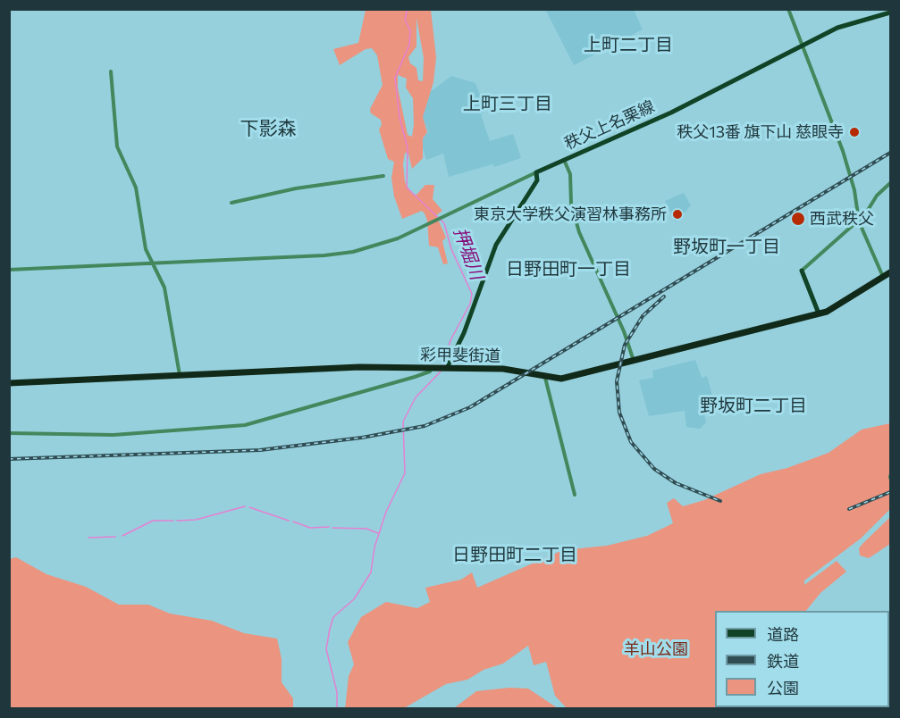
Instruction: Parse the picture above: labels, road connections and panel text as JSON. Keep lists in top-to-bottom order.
{
  "streets": {
    "highway": ["彩甲斐街道"],
    "main road": ["秩父上名栗線"]
  },
  "districts": [
    "上町二丁目",
    "上町三丁目",
    "下影森",
    "野坂町一丁目",
    "日野田町一丁目",
    "野坂町二丁目",
    "日野田町二丁目"
  ],
  "water": ["押堀川"],
  "parks": ["羊山公園"],
  "places": ["秩父13番 旗下山 慈眼寺", "東京大学秩父演習林事務所", "西武秩父"],
  "legend": ["道路", "鉄道", "公園"]
}
